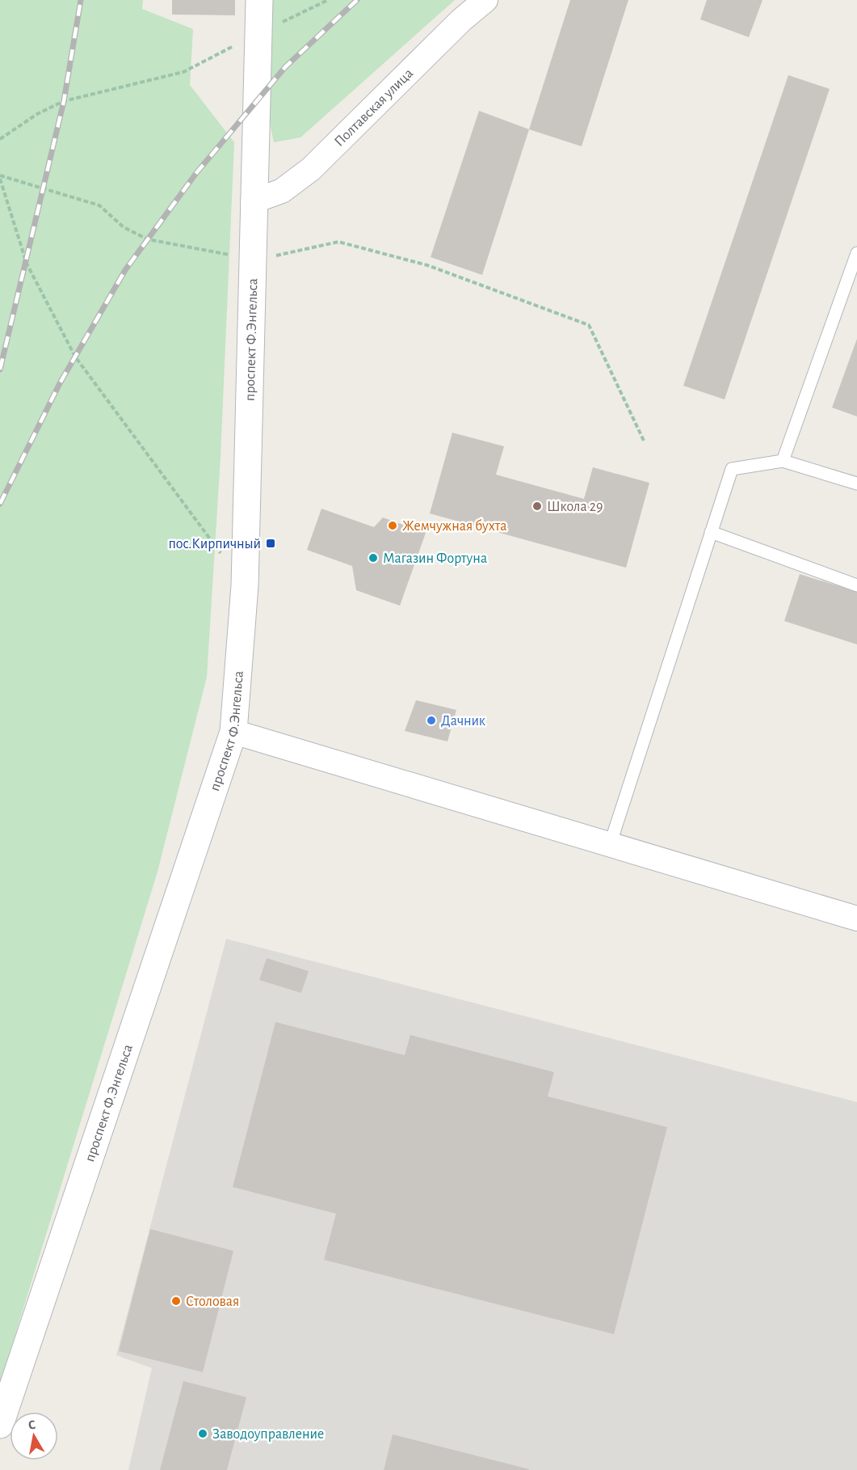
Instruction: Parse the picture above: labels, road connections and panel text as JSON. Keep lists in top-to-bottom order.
{
  "streets": {
    "street": ["Полтавская улица", "проспект Ф.Энгельса"]
  },
  "crossings": [
    ["Полтавская улица", "проспект Ф.Энгельса"]
  ],
  "places": {
    "other": [
      "Школа 29",
      "Жемчужная бухта",
      "Магазин Фортуна",
      "Дачник",
      "Столовая",
      "Заводоуправление"
    ],
    "transit": ["пос.Кирпичный"]
  },
  "north": "top"
}
